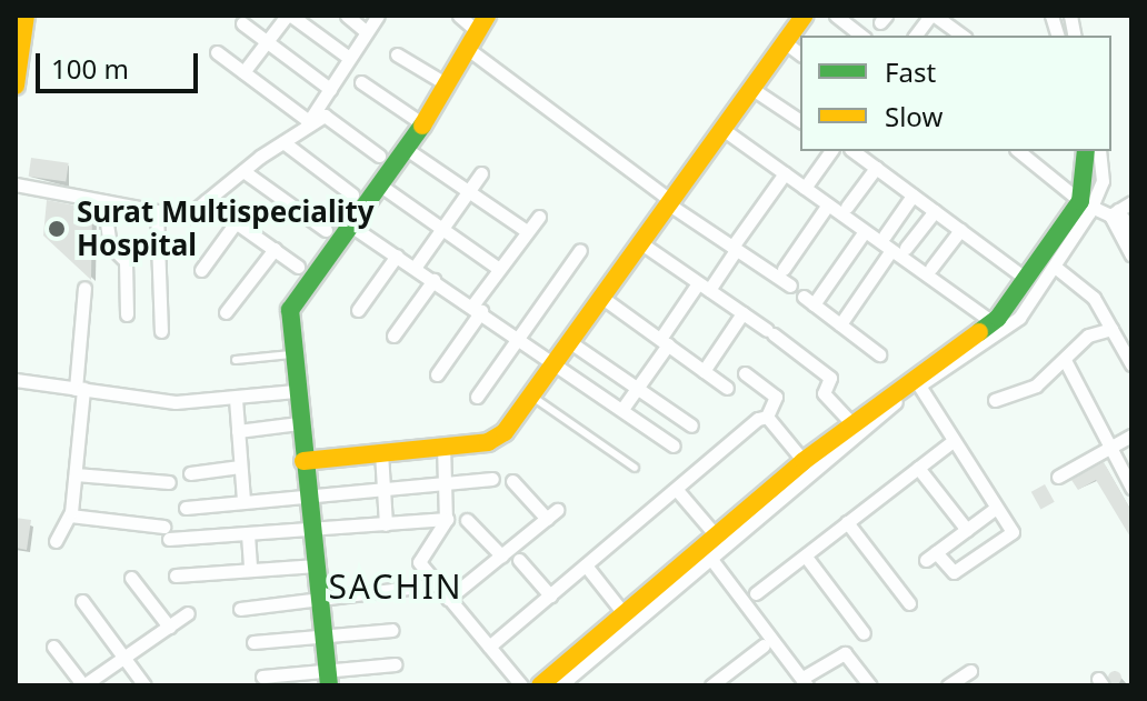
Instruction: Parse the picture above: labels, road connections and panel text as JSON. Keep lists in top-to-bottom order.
{
  "districts": ["SACHIN"],
  "places": ["Surat Multispeciality Hospital"],
  "legend": ["Fast", "Slow"],
  "scale_bar": "100 m"
}
